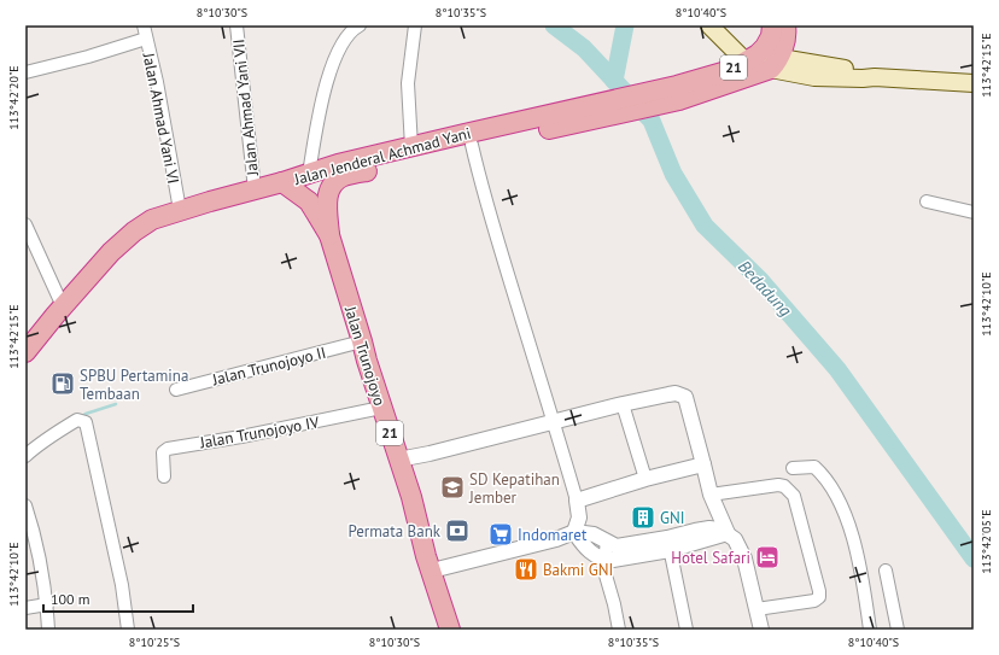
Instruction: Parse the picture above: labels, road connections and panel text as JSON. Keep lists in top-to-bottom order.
{
  "streets": {
    "highway": ["21", "Jalan Jenderal Achmad Yani", "Jalan Trunojoyo"],
    "street": [
      "Jalan Ahmad Yani VII",
      "Jalan Ahmad Yani VI",
      "Jalan Trunojoyo II",
      "Jalan Trunojoyo IV"
    ]
  },
  "crossings": [
    ["21", "Jalan Jenderal Achmad Yani"],
    ["Jalan Ahmad Yani VII", "Jalan Jenderal Achmad Yani"],
    ["Jalan Ahmad Yani VI", "Jalan Jenderal Achmad Yani"],
    ["Jalan Jenderal Achmad Yani", "Jalan Trunojoyo"],
    ["Jalan Trunojoyo", "Jalan Trunojoyo II"],
    ["Jalan Trunojoyo", "Jalan Trunojoyo IV"]
  ],
  "water": ["Bedadung"],
  "places": {
    "fuel station": ["SPBU Pertamina Tembaan"],
    "school or university": ["SD Kepatihan Jember"],
    "building": ["GNI"],
    "bank": ["Permata Bank"],
    "supermarket": ["Indomaret"],
    "hotel": ["Hotel Safari"],
    "restaurant": ["Bakmi GNI"]
  },
  "scale_bar": "100 m",
  "coordinates": [
    "8°10'30\"S",
    "8°10'35\"S",
    "8°10'40\"S",
    "113°42'15\"E",
    "113°42'20\"E",
    "113°42'10\"E",
    "113°42'05\"E",
    "8°10'25\"S"
  ]
}
